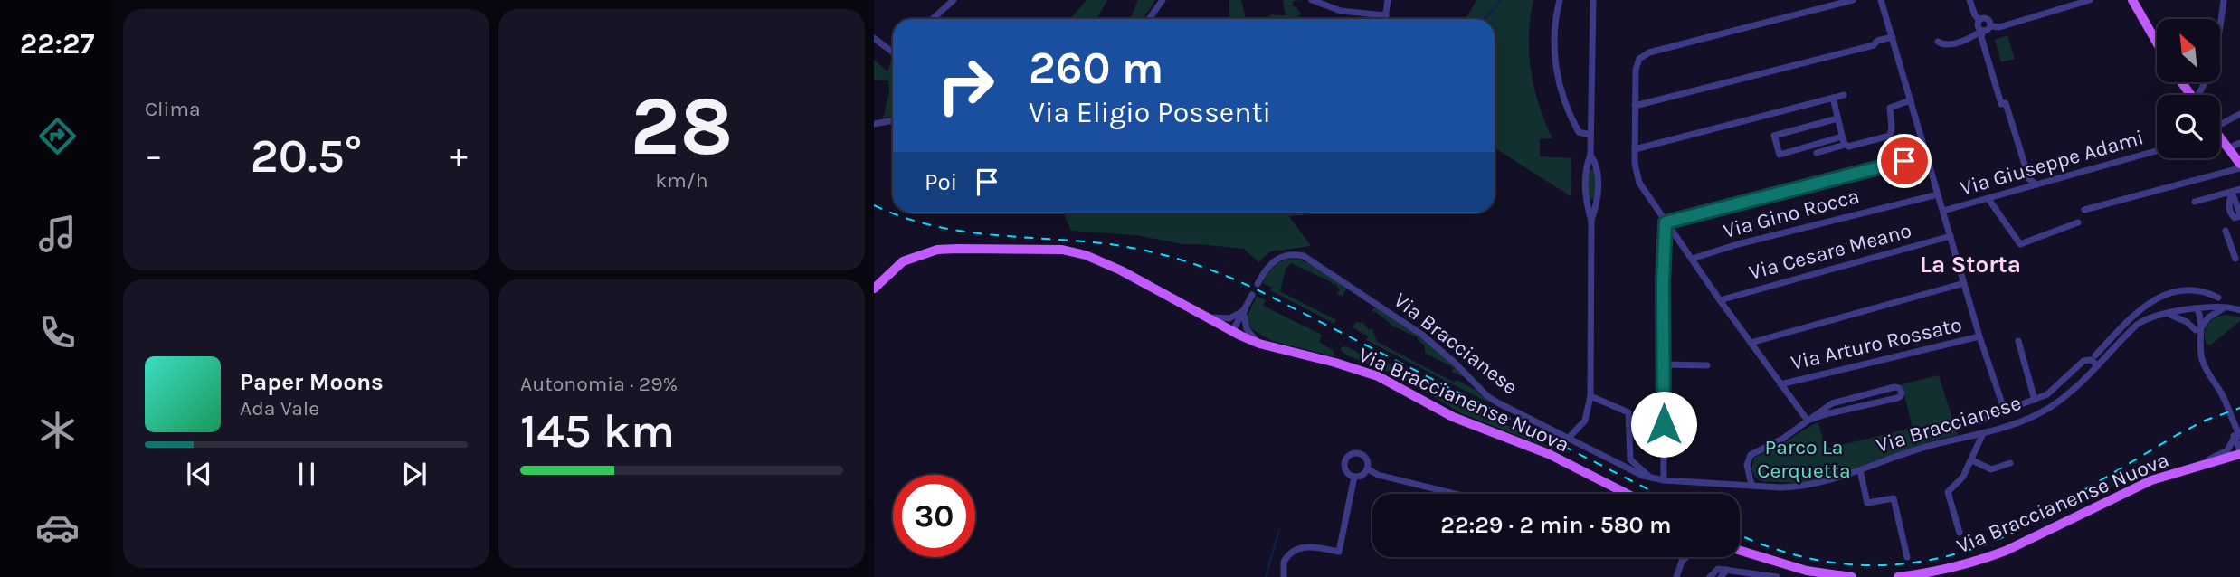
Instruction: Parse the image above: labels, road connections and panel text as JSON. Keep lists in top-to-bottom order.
{
  "streets": {
    "main road": ["Via Braccianense Nuova"],
    "street": [
      "Via Giuseppe Adami",
      "Via Gino Rocca",
      "Via Cesare Meano",
      "Via Braccianese",
      "Via Arturo Rossato"
    ]
  },
  "districts": ["La Storta"],
  "parks": ["Parco La Cerquetta"],
  "north": "top left",
  "page": {
    "tabs": "22:27",
    "tile": [
      "Clima",
      ["28", "km/h"],
      ["Autonomia · 29%", "145 km"]
    ],
    "turn": ["260 m", "Via Eligio Possenti"],
    "heat": ["−", "20.5°", "+"],
    "then": "Poi",
    "song": ["Paper Moons", "Ada Vale"],
    "limit": "30",
    "trip": "22:29 · 2 min · 580 m"
  }
}
